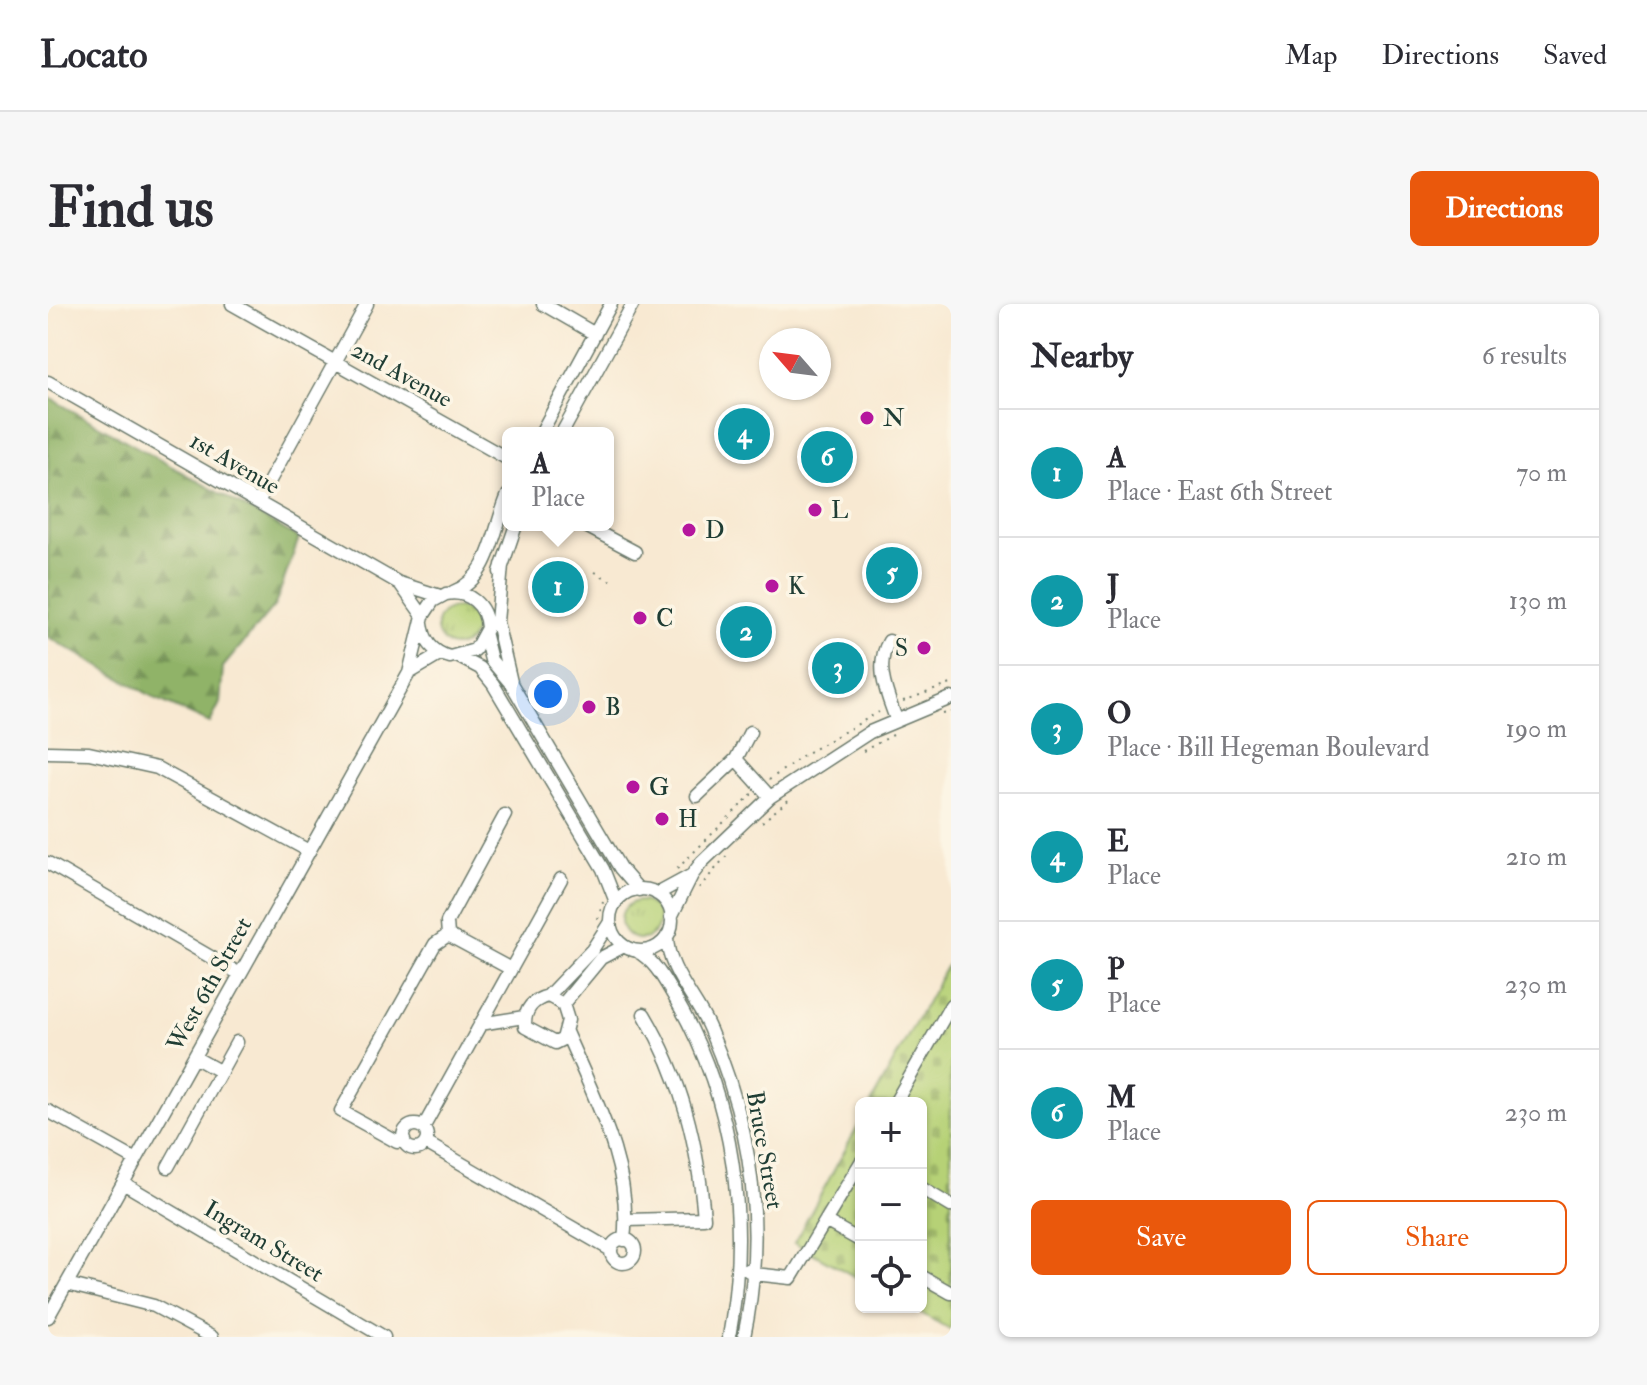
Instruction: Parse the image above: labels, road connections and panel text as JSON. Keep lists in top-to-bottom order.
{
  "streets": {
    "street": [
      "2nd Avenue",
      "1st Avenue",
      "West 6th Street",
      "Bruce Street",
      "Ingram Street"
    ]
  },
  "crossings": [
    ["1st Avenue", "West 6th Street"],
    ["West 6th Street", "Ingram Street"]
  ],
  "places": [
    "N",
    "L",
    "D",
    "K",
    "C",
    "S",
    "B",
    "G",
    "H"
  ],
  "north": "top left",
  "page": {
    "header": "Locato",
    "nav": ["Map", "Directions", "Saved"],
    "buttons": [
      "Directions",
      ["Save", "Share"]
    ],
    "title": "Find us",
    "heading": ["Nearby", "6 results"],
    "pins": [
      "4",
      "6",
      "5",
      "1",
      "2",
      "3"
    ],
    "list": [
      {
        "mark": "1",
        "name": "A",
        "note": "Place · East 6th Street",
        "value": "70 m"
      },
      {
        "mark": "2",
        "name": "J",
        "note": "Place",
        "value": "130 m"
      },
      {
        "mark": "3",
        "name": "O",
        "note": "Place · Bill Hegeman Boulevard",
        "value": "190 m"
      },
      {
        "mark": "4",
        "name": "E",
        "note": "Place",
        "value": "210 m"
      },
      {
        "mark": "5",
        "name": "P",
        "note": "Place",
        "value": "230 m"
      },
      {
        "mark": "6",
        "name": "M",
        "note": "Place",
        "value": "230 m"
      }
    ],
    "popup": ["A", "Place"],
    "map_buttons": ["+", "−"]
  }
}
